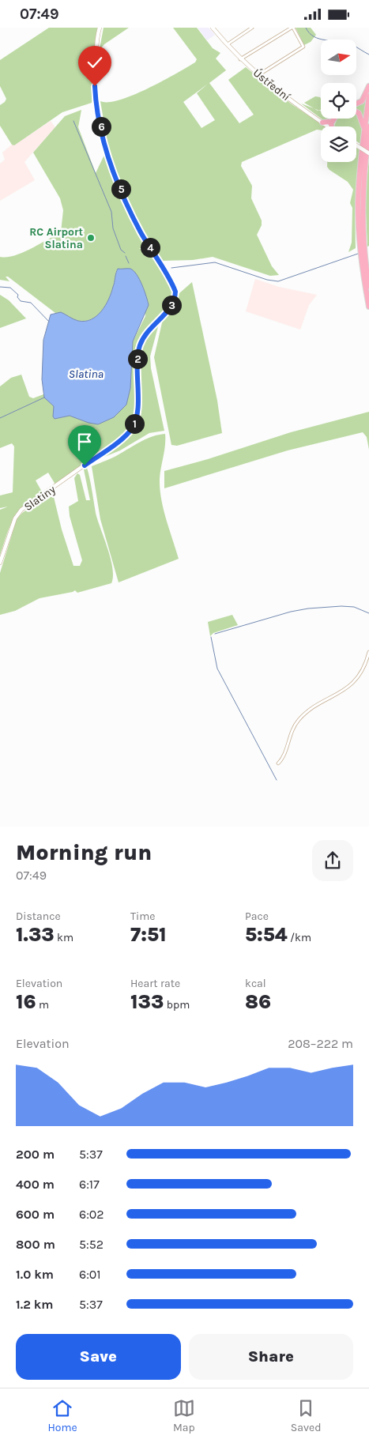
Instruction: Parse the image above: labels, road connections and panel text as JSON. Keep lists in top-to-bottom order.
{
  "streets": {
    "street": ["Ústřední", "Slatiny"]
  },
  "water": ["Slatina"],
  "places": ["RC Airport Slatina"],
  "north": "right",
  "page": {
    "status": "07:49",
    "pins": [
      "6",
      "5",
      "4",
      "3",
      "2",
      "1"
    ],
    "heading": ["Morning run", "07:49"],
    "stats": [
      ["Distance", "1.33 km"],
      ["Time", "7:51"],
      ["Pace", "5:54 /km"],
      ["Elevation", "16 m"],
      ["Heart rate", "133 bpm"],
      ["kcal", "86"]
    ],
    "chart": ["Elevation", "208–222 m"],
    "list": [
      {
        "name": "200 m",
        "note": "5:37"
      },
      {
        "name": "400 m",
        "note": "6:17"
      },
      {
        "name": "600 m",
        "note": "6:02"
      },
      {
        "name": "800 m",
        "note": "5:52"
      },
      {
        "name": "1.0 km",
        "note": "6:01"
      },
      {
        "name": "1.2 km",
        "note": "5:37"
      }
    ],
    "buttons": ["Save", "Share"],
    "tabs": ["Home", "Map", "Saved"]
  }
}
